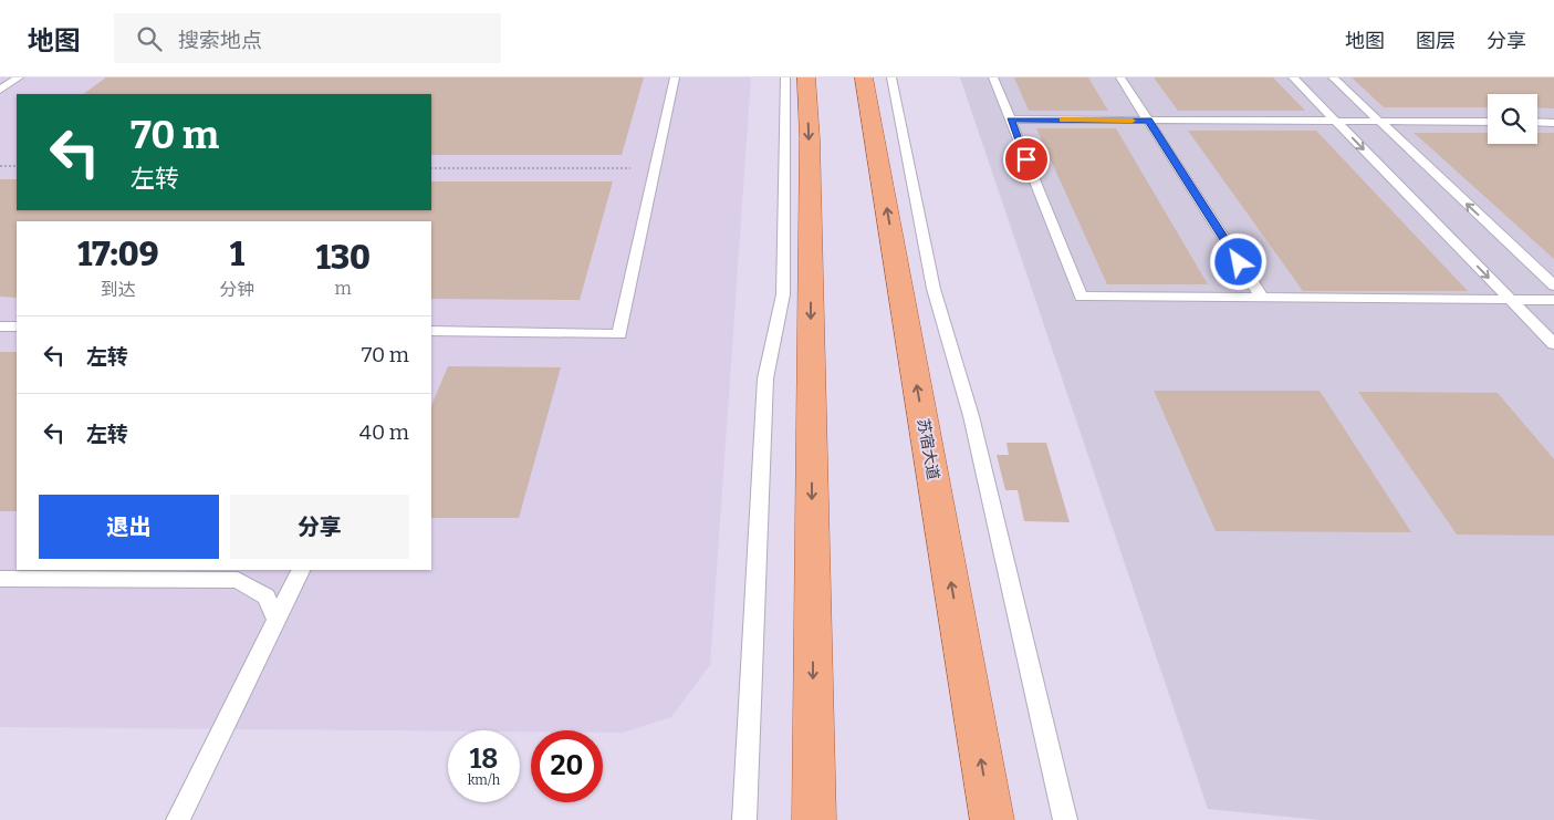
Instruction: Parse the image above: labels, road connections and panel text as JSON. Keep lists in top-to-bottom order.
{
  "streets": {
    "main road": ["苏宿大道"]
  },
  "page": {
    "header": "地图",
    "search": "搜索地点",
    "nav": ["地图", "图层", "分享"],
    "turn": ["70 m", "左转"],
    "eta": [
      "17:09",
      "到达",
      "1",
      "分钟",
      "130",
      "m"
    ],
    "list": [
      {
        "name": "左转",
        "value": "70 m"
      },
      {
        "name": "左转",
        "value": "40 m"
      }
    ],
    "buttons": ["退出", "分享"],
    "speed": "18 km/h",
    "limit": "20"
  }
}
